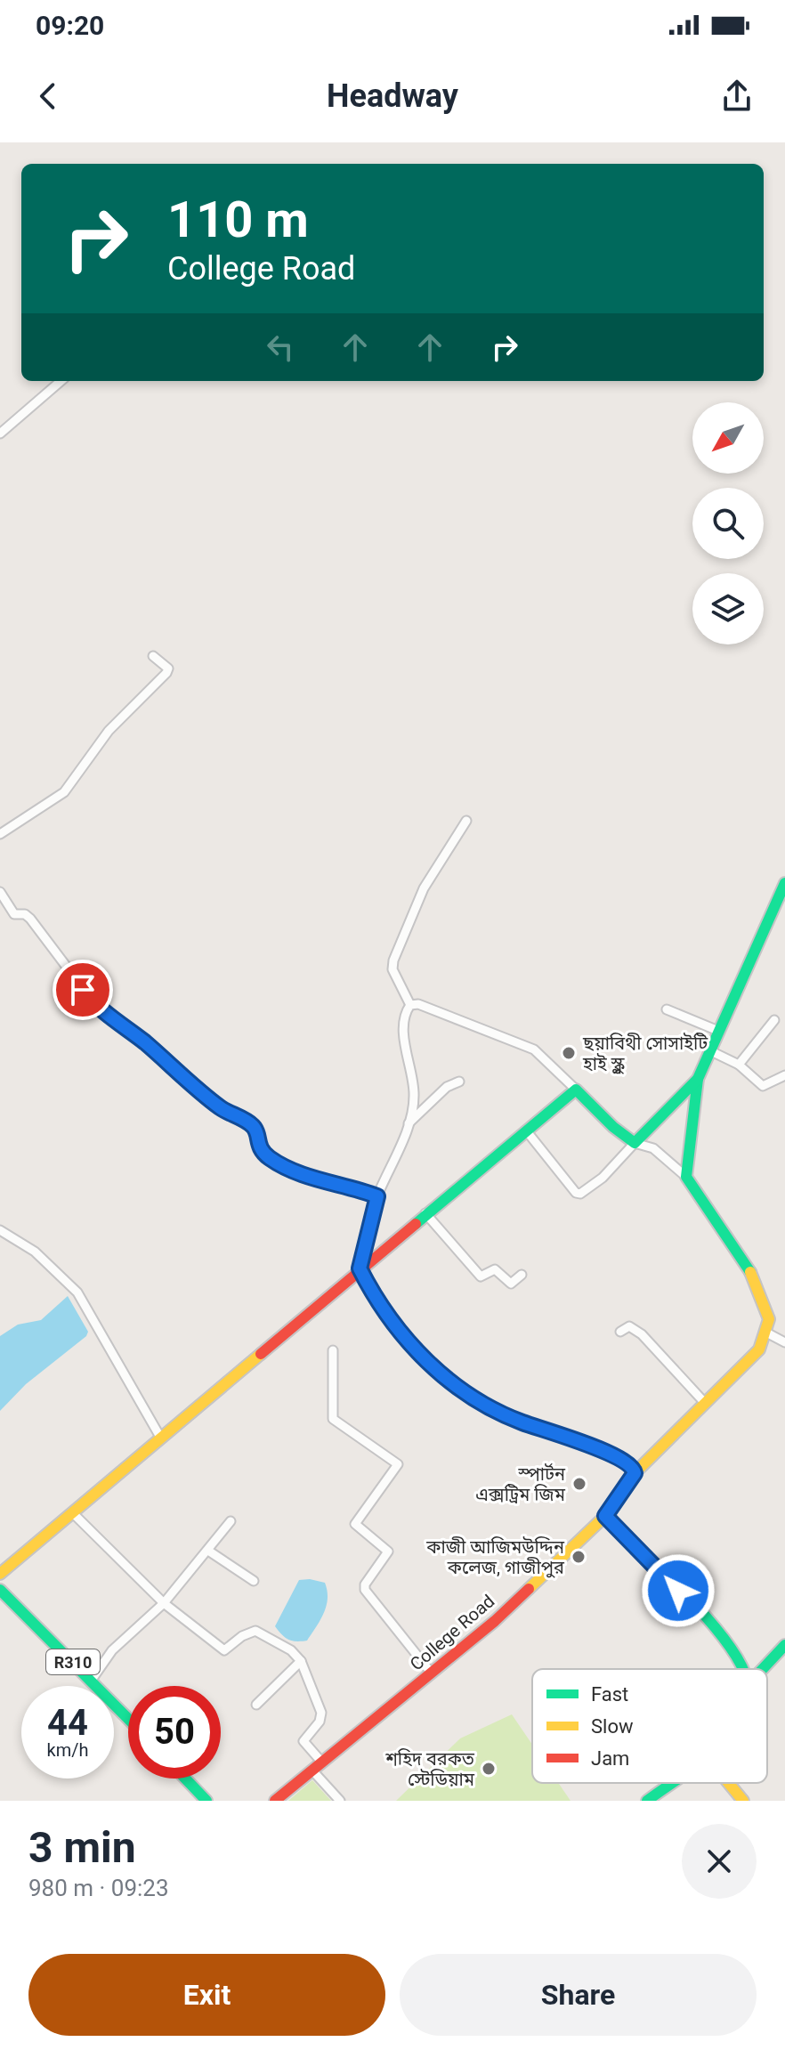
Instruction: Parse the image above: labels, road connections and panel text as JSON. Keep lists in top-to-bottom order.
{
  "streets": {
    "main road": ["College Road", "R310"]
  },
  "places": [
    "ছয়াবিথী সোসাইটি হাই স্কুল",
    "স্পার্টন এক্সট্রিম জিম",
    "কাজী আজিমউদ্দিন কলেজ, গাজীপুর",
    "শহিদ বরকত স্টেডিয়াম"
  ],
  "legend": ["Fast", "Slow", "Jam"],
  "north": "bottom left",
  "page": {
    "status": "09:20",
    "header": "Headway",
    "turn": ["110 m", "College Road"],
    "speed": "44 km/h",
    "limit": "50",
    "heading": ["3 min", "980 m · 09:23"],
    "buttons": ["Exit", "Share"]
  }
}
